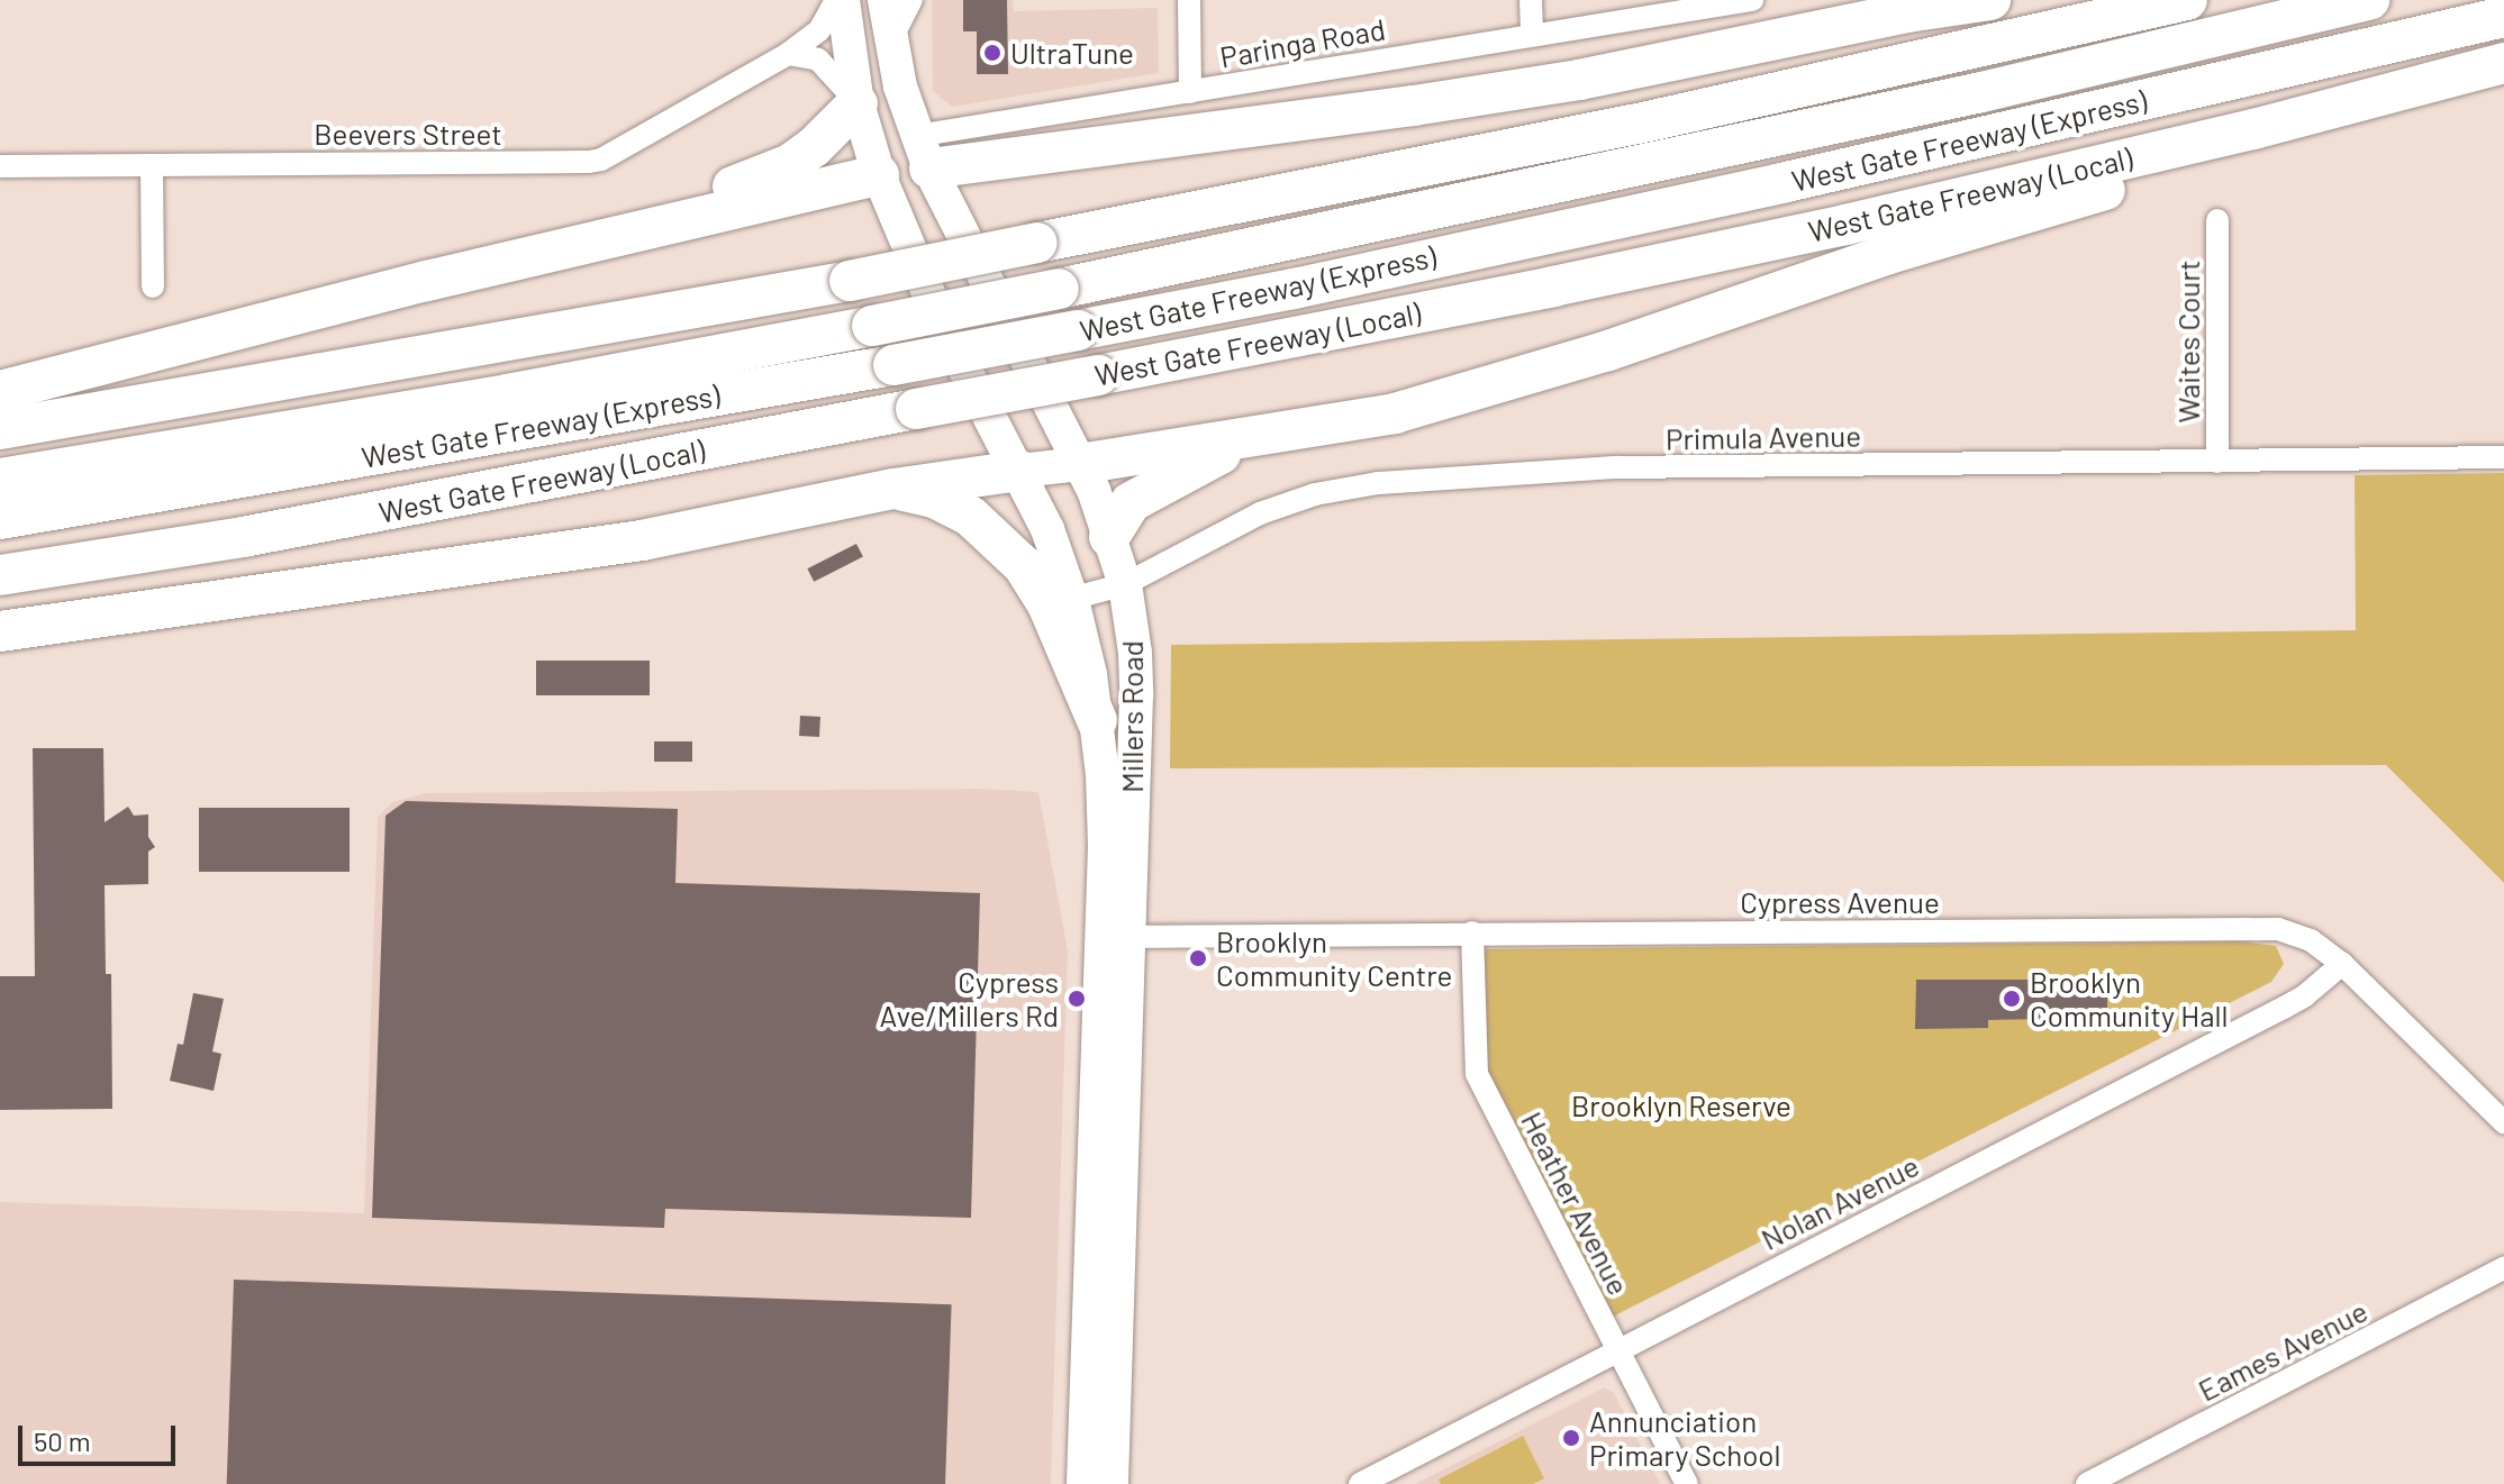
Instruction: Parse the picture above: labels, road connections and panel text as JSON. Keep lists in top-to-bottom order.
{
  "streets": {
    "highway": ["West Gate Freeway (Express)", "West Gate Freeway (Local)"],
    "main road": ["Millers Road"],
    "street": [
      "Paringa Road",
      "Beevers Street",
      "Waites Court",
      "Primula Avenue",
      "Cypress Avenue",
      "Nolan Avenue",
      "Heather Avenue",
      "Eames Avenue"
    ]
  },
  "crossings": [
    ["Paringa Road", "Millers Road"],
    ["Waites Court", "Primula Avenue"],
    ["Primula Avenue", "Millers Road"],
    ["Millers Road", "Cypress Avenue"],
    ["Cypress Avenue", "Nolan Avenue"],
    ["Cypress Avenue", "Heather Avenue"],
    ["Nolan Avenue", "Heather Avenue"]
  ],
  "parks": ["Brooklyn Reserve"],
  "places": [
    "UltraTune",
    "Brooklyn Community Centre",
    "Cypress Ave/Millers Rd",
    "Brooklyn Community Hall",
    "Annunciation Primary School"
  ],
  "scale_bar": "50 m"
}
